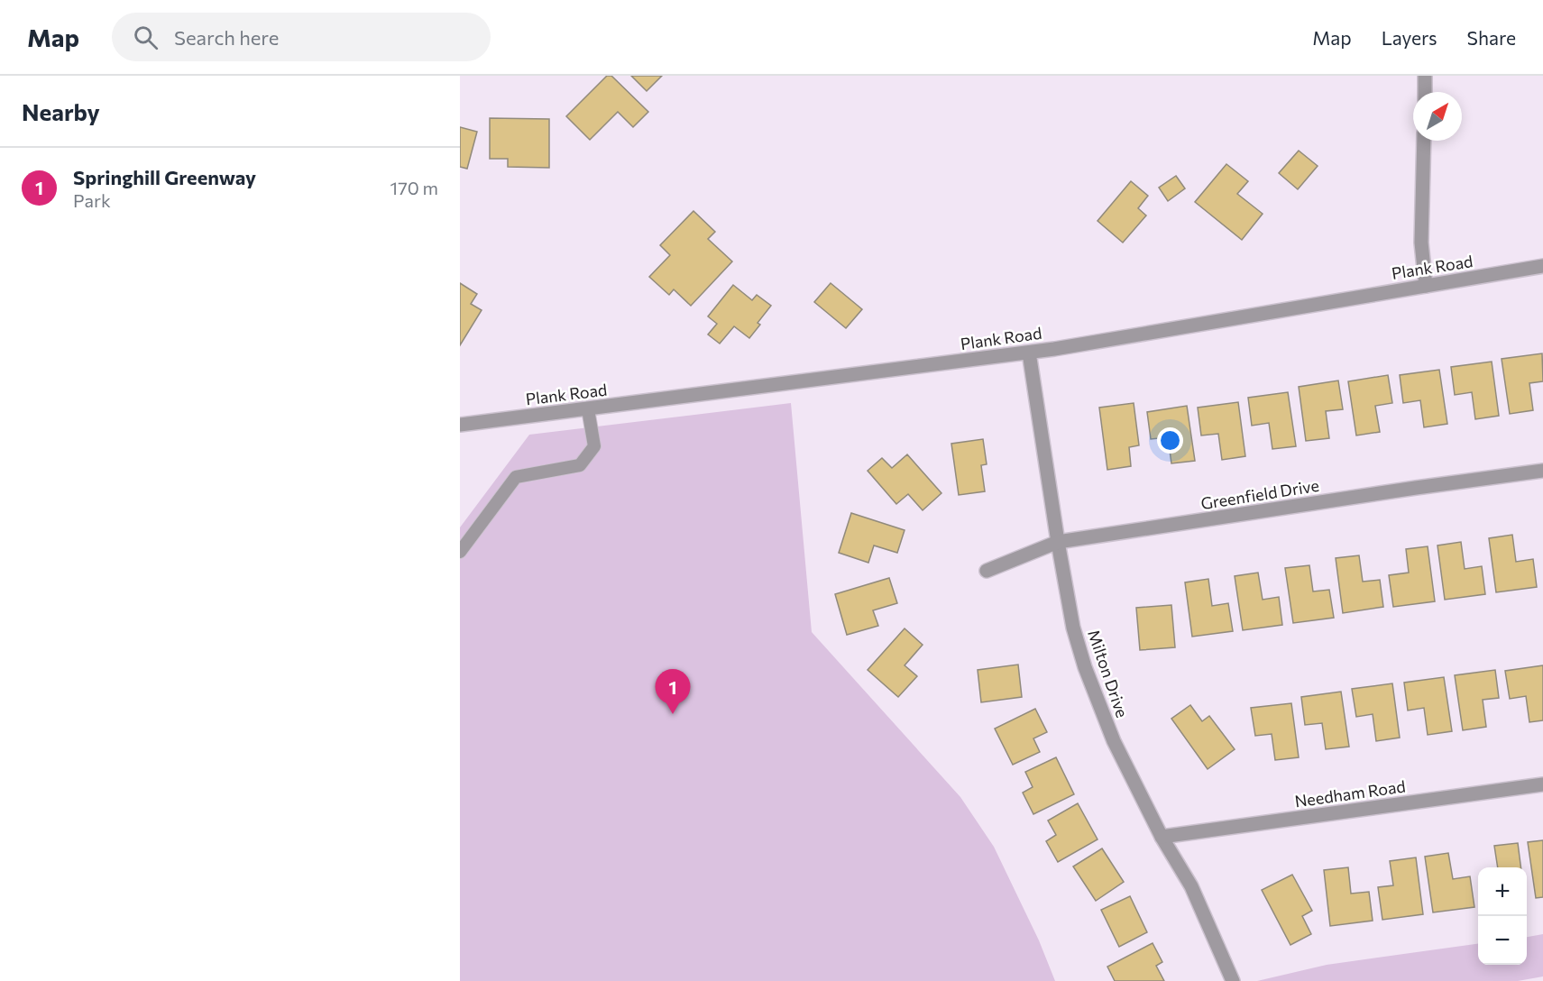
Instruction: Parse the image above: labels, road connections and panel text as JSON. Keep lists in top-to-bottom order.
{
  "streets": {
    "street": [
      "Plank Road",
      "Greenfield Drive",
      "Milton Drive",
      "Needham Road"
    ]
  },
  "crossings": [
    ["Plank Road", "Milton Drive"],
    ["Greenfield Drive", "Milton Drive"],
    ["Milton Drive", "Needham Road"]
  ],
  "north": "top right",
  "page": {
    "header": "Map",
    "search": "Search here",
    "nav": ["Map", "Layers", "Share"],
    "heading": "Nearby",
    "list": [
      {
        "mark": "1",
        "name": "Springhill Greenway",
        "note": "Park",
        "value": "170 m"
      }
    ],
    "pins": "1",
    "map_buttons": ["+", "−"]
  }
}
